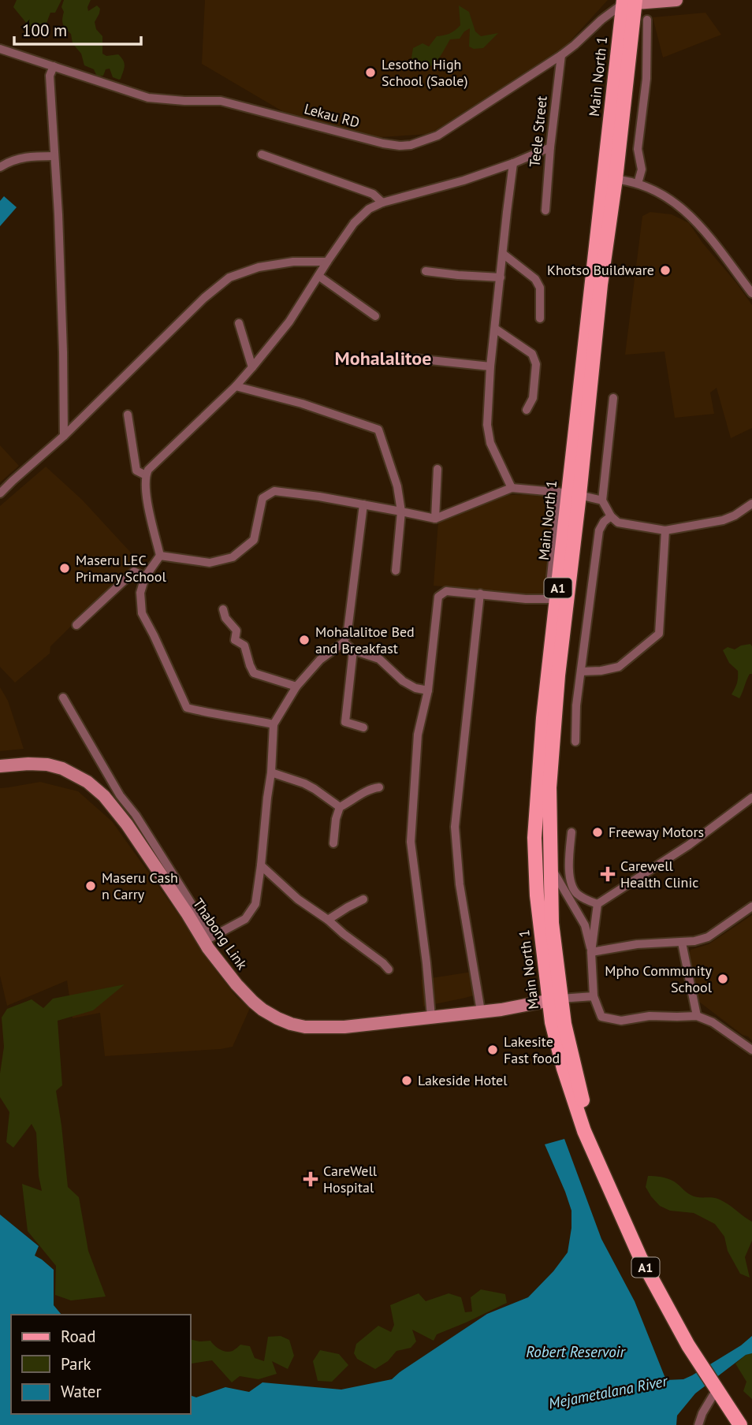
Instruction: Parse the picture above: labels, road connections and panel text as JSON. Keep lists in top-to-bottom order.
{
  "streets": {
    "main road": ["Main North 1", "A1", "Thabong Link"],
    "street": ["Lekau RD", "Teele Street"]
  },
  "crossings": [
    ["Main North 1", "Lekau RD"],
    ["Main North 1", "Thabong Link"],
    ["Lekau RD", "Teele Street"]
  ],
  "districts": ["Mohalalitoe"],
  "water": ["Robert Reservoir", "Mejametalana River"],
  "places": {
    "other": [
      "Lesotho High School (Saole)",
      "Khotso Buildware",
      "Maseru LEC Primary School",
      "Mohalalitoe Bed and Breakfast",
      "Freeway Motors",
      "Maseru Cash n Carry",
      "Mpho Community School",
      "Lakesite Fast food",
      "Lakeside Hotel"
    ],
    "health": ["Carewell Health Clinic", "CareWell Hospital"]
  },
  "legend": ["Road", "Park", "Water"],
  "scale_bar": "100 m"
}
